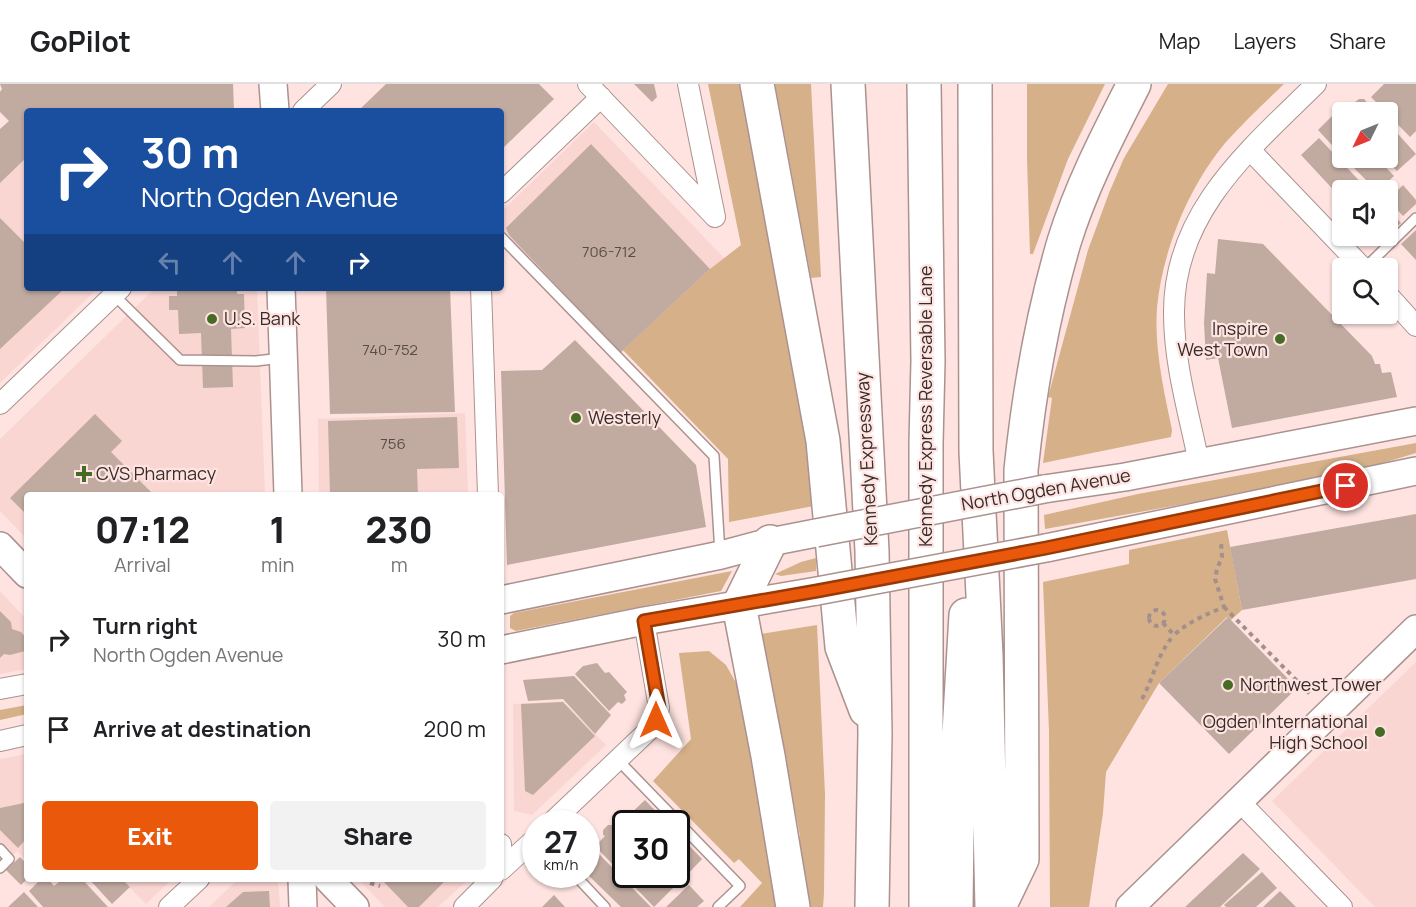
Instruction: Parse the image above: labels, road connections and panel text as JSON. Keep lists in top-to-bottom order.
{
  "streets": {
    "highway": ["Kennedy Express Reversable Lane", "Kennedy Expressway"],
    "main road": ["North Ogden Avenue"]
  },
  "places": {
    "other": [
      "U.S. Bank",
      "Inspire West Town",
      "Westerly",
      "Northwest Tower",
      "Ogden International High School"
    ],
    "health": ["CVS Pharmacy"]
  },
  "house_numbers": ["706-712", "740-752", "756"],
  "north": "bottom left",
  "page": {
    "header": "GoPilot",
    "nav": ["Map", "Layers", "Share"],
    "turn": ["30 m", "North Ogden Avenue"],
    "eta": [
      "07:12",
      "Arrival",
      "1",
      "min",
      "230",
      "m"
    ],
    "list": [
      {
        "name": "Turn right",
        "note": "North Ogden Avenue",
        "value": "30 m"
      },
      {
        "name": "Arrive at destination",
        "value": "200 m"
      }
    ],
    "buttons": ["Exit", "Share"],
    "speed": "27 km/h",
    "limit": "30"
  }
}
